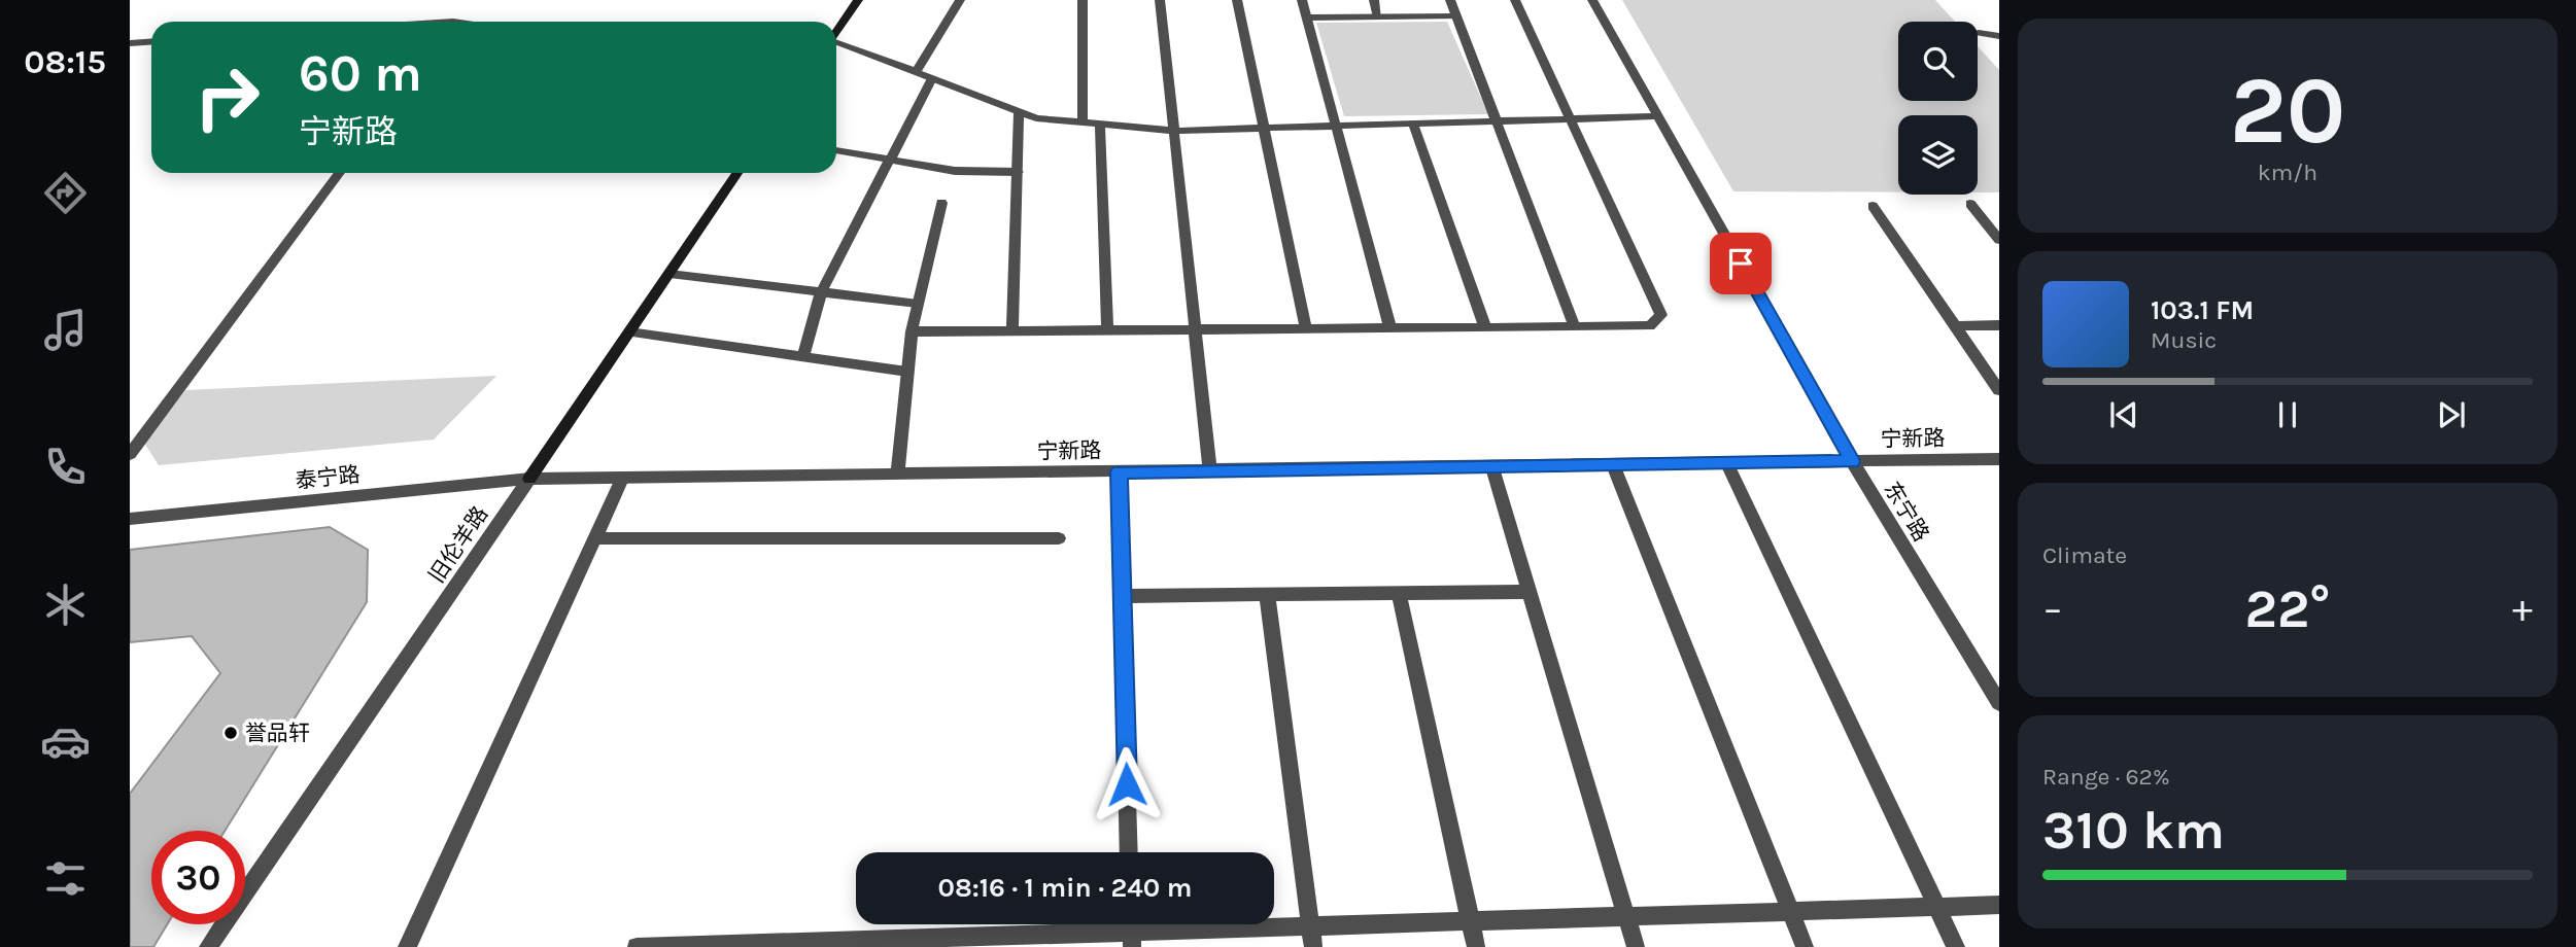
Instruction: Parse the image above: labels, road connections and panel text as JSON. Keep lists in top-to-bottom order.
{
  "streets": {
    "street": [
      "宁新路",
      "泰宁路",
      "东宁路",
      "旧伦羊路"
    ]
  },
  "crossings": [
    ["宁新路", "泰宁路"],
    ["宁新路", "东宁路"],
    ["宁新路", "旧伦羊路"],
    ["泰宁路", "旧伦羊路"]
  ],
  "places": ["誉品轩"],
  "page": {
    "tabs": "08:15",
    "tile": [
      ["20", "km/h"],
      "Climate",
      ["Range · 62%", "310 km"]
    ],
    "turn": ["60 m", "宁新路"],
    "song": ["103.1 FM", "Music"],
    "heat": ["−", "22°", "+"],
    "limit": "30",
    "trip": "08:16 · 1 min · 240 m"
  }
}
